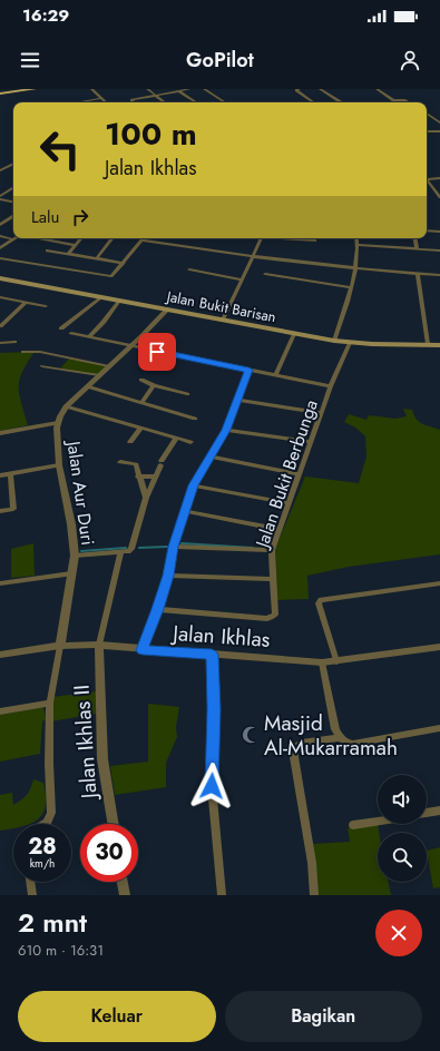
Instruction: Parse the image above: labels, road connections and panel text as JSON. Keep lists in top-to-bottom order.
{
  "streets": {
    "main road": ["Jalan Bukit Barisan"],
    "street": [
      "Jalan Bukit Berbunga",
      "Jalan Aur Duri",
      "Jalan Ikhlas",
      "Jalan Ikhlas II"
    ]
  },
  "crossings": [
    ["Jalan Bukit Barisan", "Jalan Bukit Berbunga"],
    ["Jalan Bukit Barisan", "Jalan Aur Duri"],
    ["Jalan Aur Duri", "Jalan Ikhlas"],
    ["Jalan Ikhlas", "Jalan Ikhlas II"]
  ],
  "places": {
    "mosque": ["Masjid Al-Mukarramah"]
  },
  "page": {
    "status": "16:29",
    "header": "GoPilot",
    "turn": ["100 m", "Jalan Ikhlas"],
    "then": "Lalu",
    "speed": "28 km/h",
    "limit": "30",
    "heading": ["2 mnt", "610 m · 16:31"],
    "buttons": ["Keluar", "Bagikan"]
  }
}
